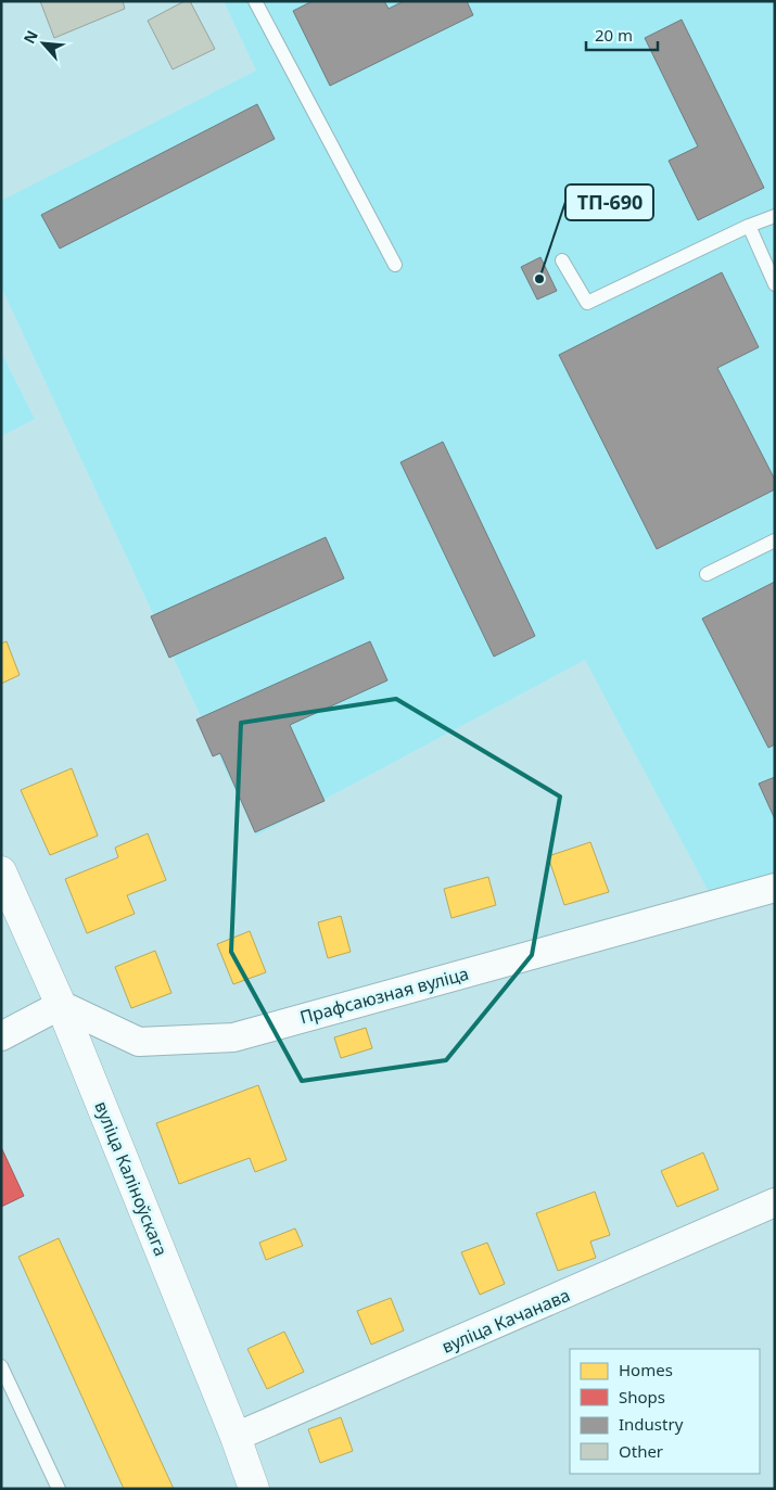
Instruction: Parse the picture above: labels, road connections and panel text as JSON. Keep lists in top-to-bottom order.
{
  "streets": {
    "main road": ["вуліца Каліноўскага"],
    "street": ["Прафсаюзная вуліца", "вуліца Качанава"]
  },
  "crossings": [
    ["Прафсаюзная вуліца", "вуліца Каліноўскага"],
    ["вуліца Каліноўскага", "вуліца Качанава"]
  ],
  "places": ["ТП-690"],
  "legend": [
    "Homes",
    "Shops",
    "Industry",
    "Other"
  ],
  "scale_bar": "20 m",
  "north": "top left"
}
